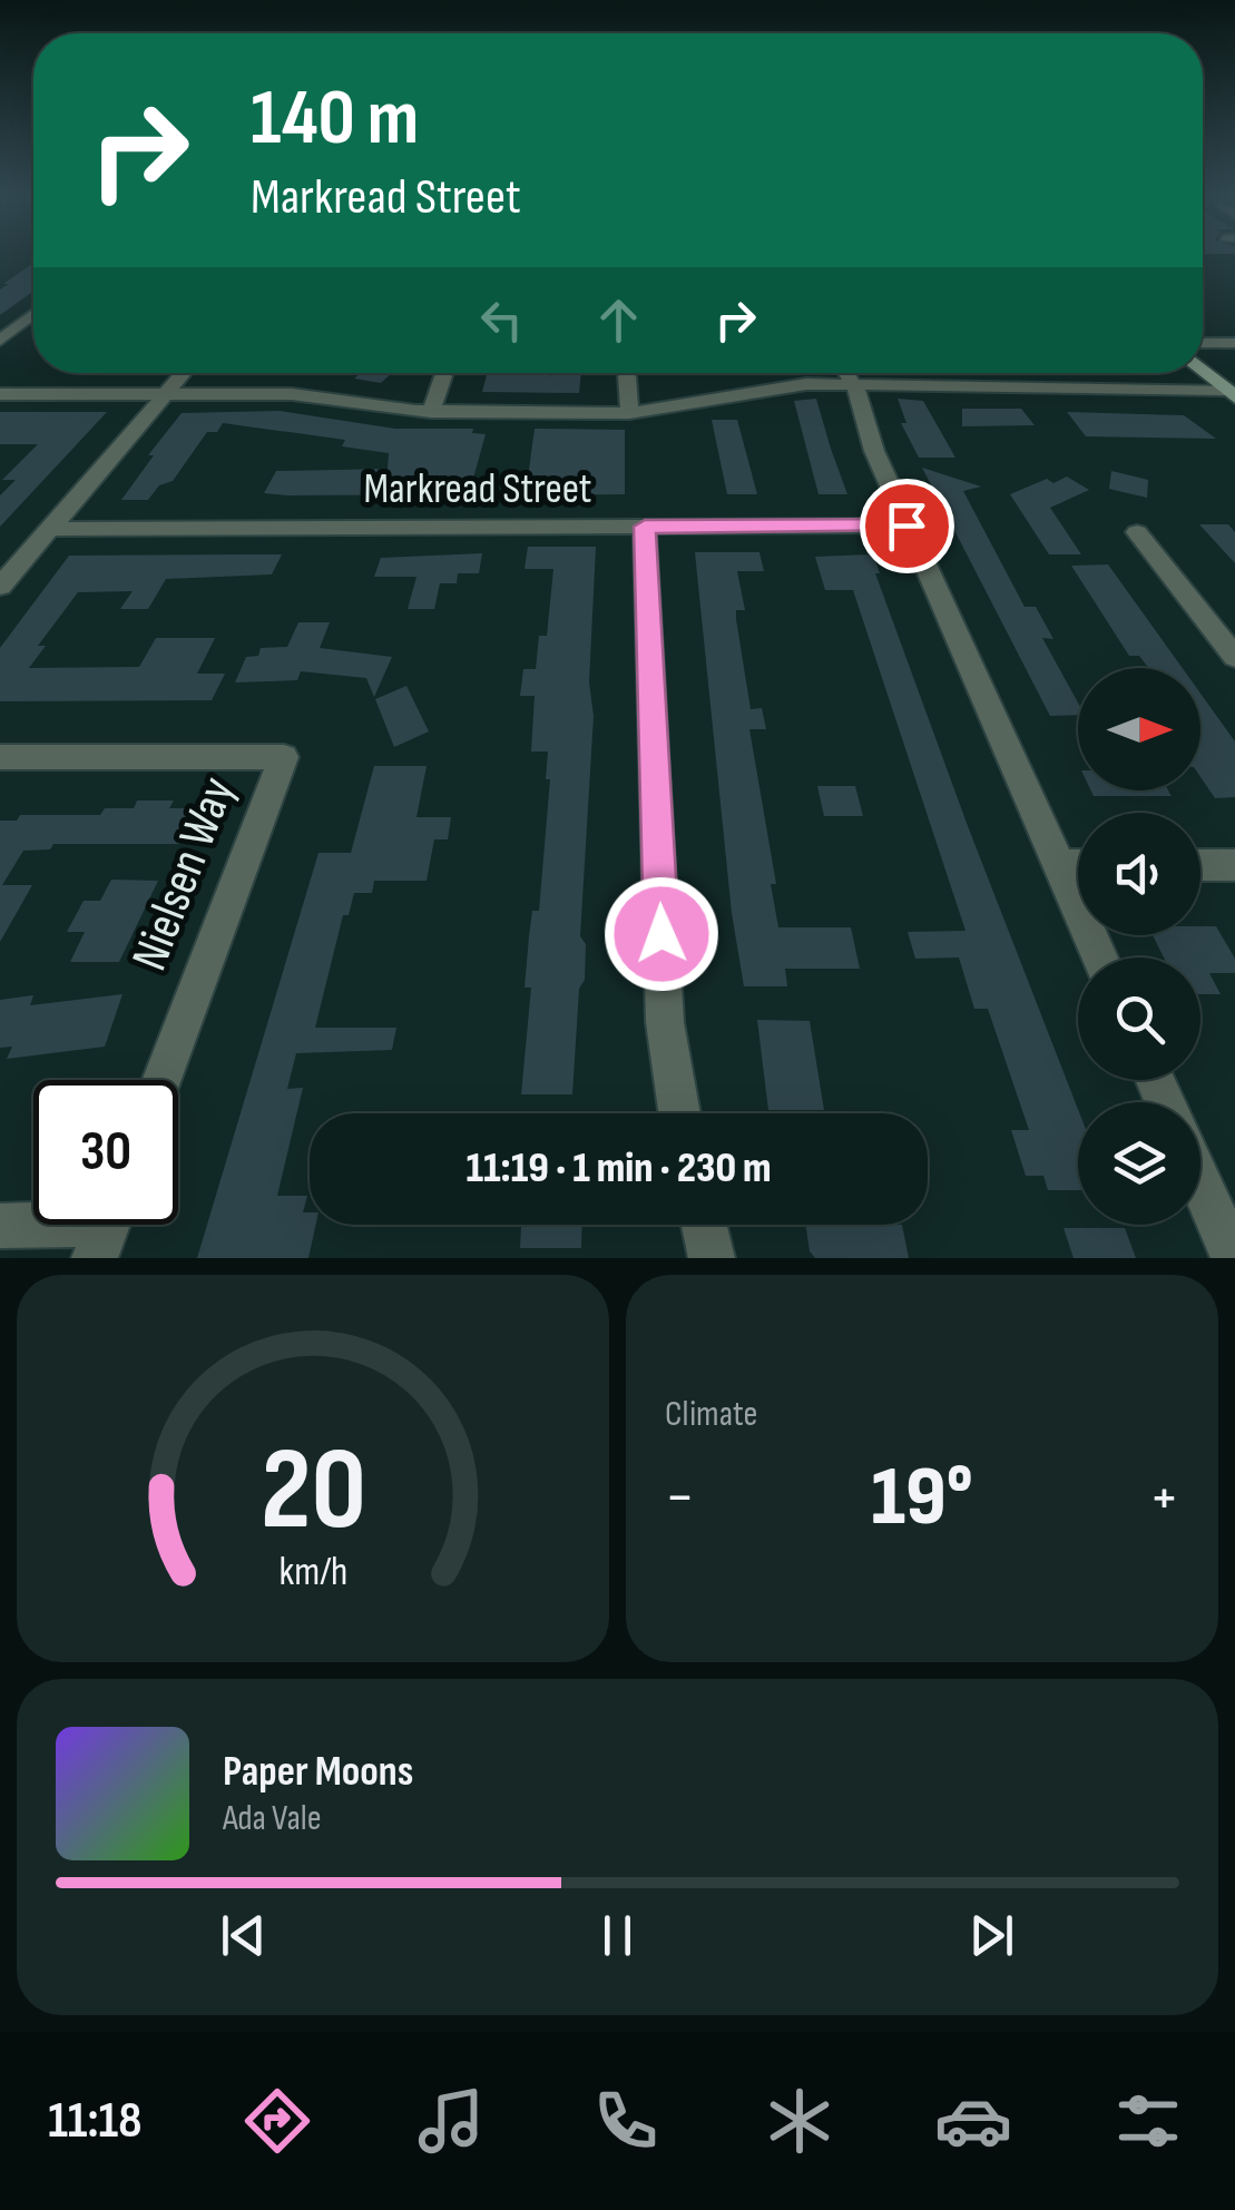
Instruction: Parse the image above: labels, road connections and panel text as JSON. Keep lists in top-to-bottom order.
{
  "streets": {
    "street": ["Markread Street", "Nielsen Way"]
  },
  "north": "right",
  "page": {
    "turn": ["140 m", "Markread Street"],
    "limit": "30",
    "trip": "11:19 · 1 min · 230 m",
    "tile": "Climate",
    "heat": ["−", "19°", "+"],
    "song": ["Paper Moons", "Ada Vale"],
    "tabs": "11:18",
    "gauge": ["20", "km/h"]
  }
}
